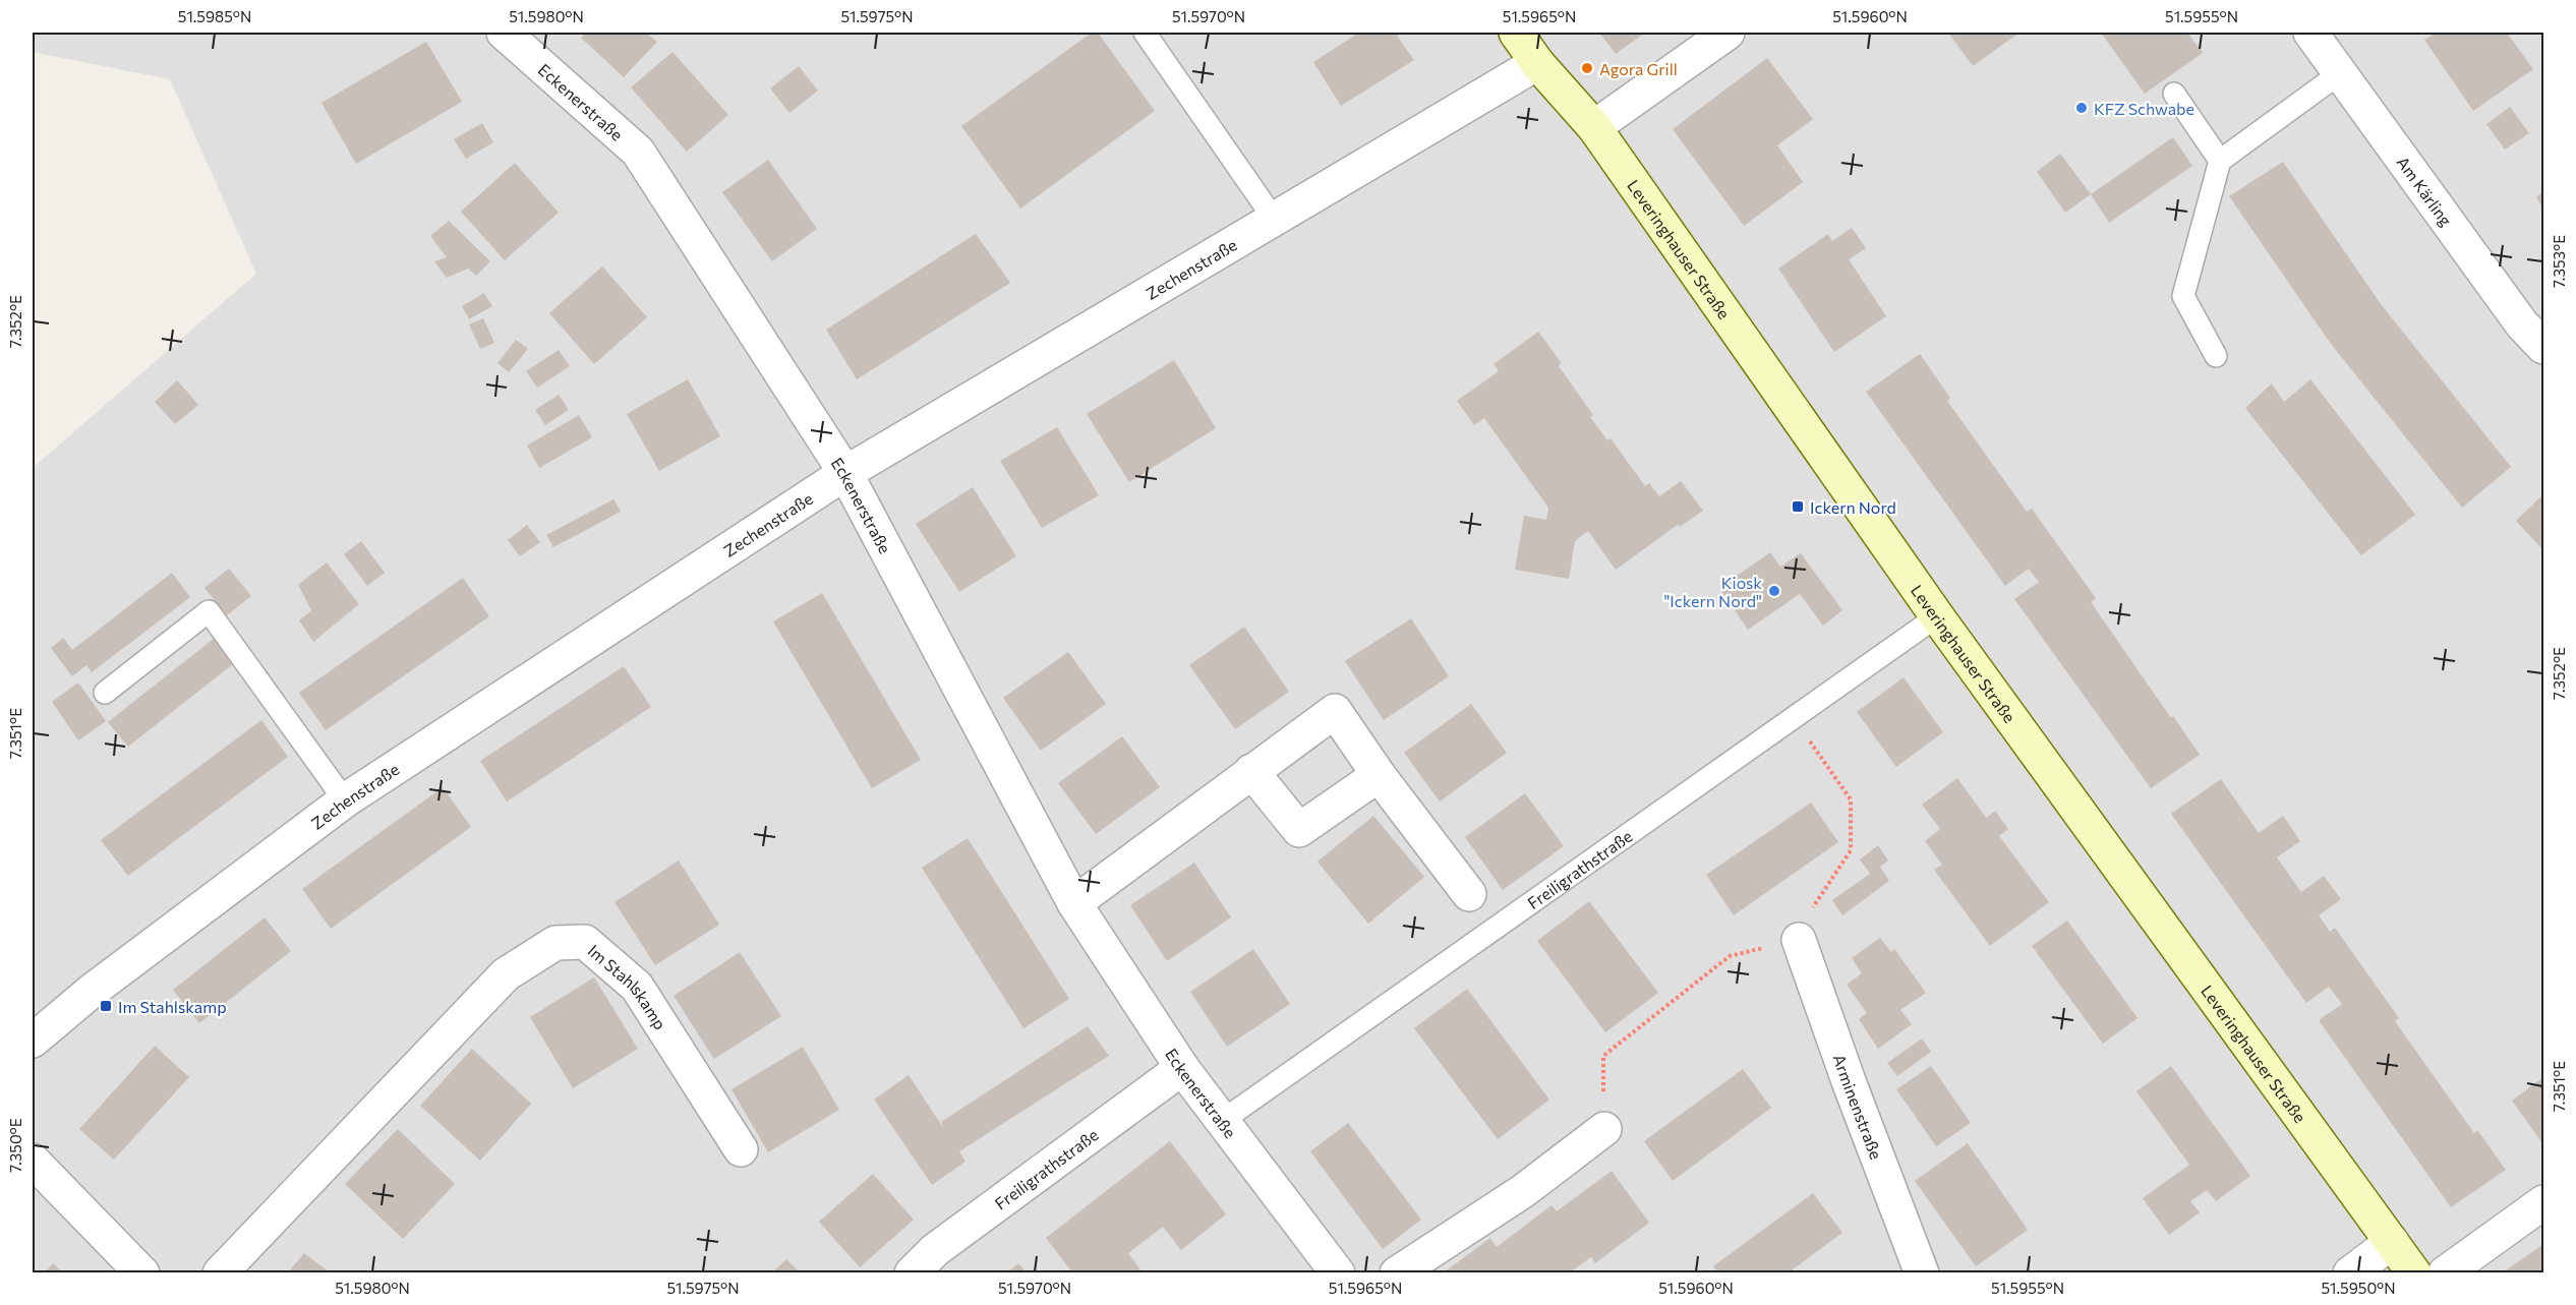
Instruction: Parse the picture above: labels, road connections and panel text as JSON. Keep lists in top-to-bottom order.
{
  "streets": {
    "main road": ["Leveringhauser Straße"],
    "street": [
      "Eckenerstraße",
      "Am Kärling",
      "Zechenstraße",
      "Freiligrathstraße",
      "Im Stahlskamp",
      "Arminenstraße"
    ]
  },
  "crossings": [
    ["Eckenerstraße", "Zechenstraße"],
    ["Eckenerstraße", "Freiligrathstraße"],
    ["Leveringhauser Straße", "Zechenstraße"],
    ["Leveringhauser Straße", "Freiligrathstraße"]
  ],
  "places": {
    "other": ["Agora Grill", "KFZ Schwabe", "Kiosk \"Ickern Nord\""],
    "transit": ["Ickern Nord", "Im Stahlskamp"]
  },
  "coordinates": [
    "51.5985°N",
    "51.5980°N",
    "51.5975°N",
    "51.5970°N",
    "51.5965°N",
    "51.5960°N",
    "51.5955°N",
    "7.353°E",
    "7.352°E",
    "7.351°E",
    "7.350°E",
    "51.5950°N"
  ]
}
